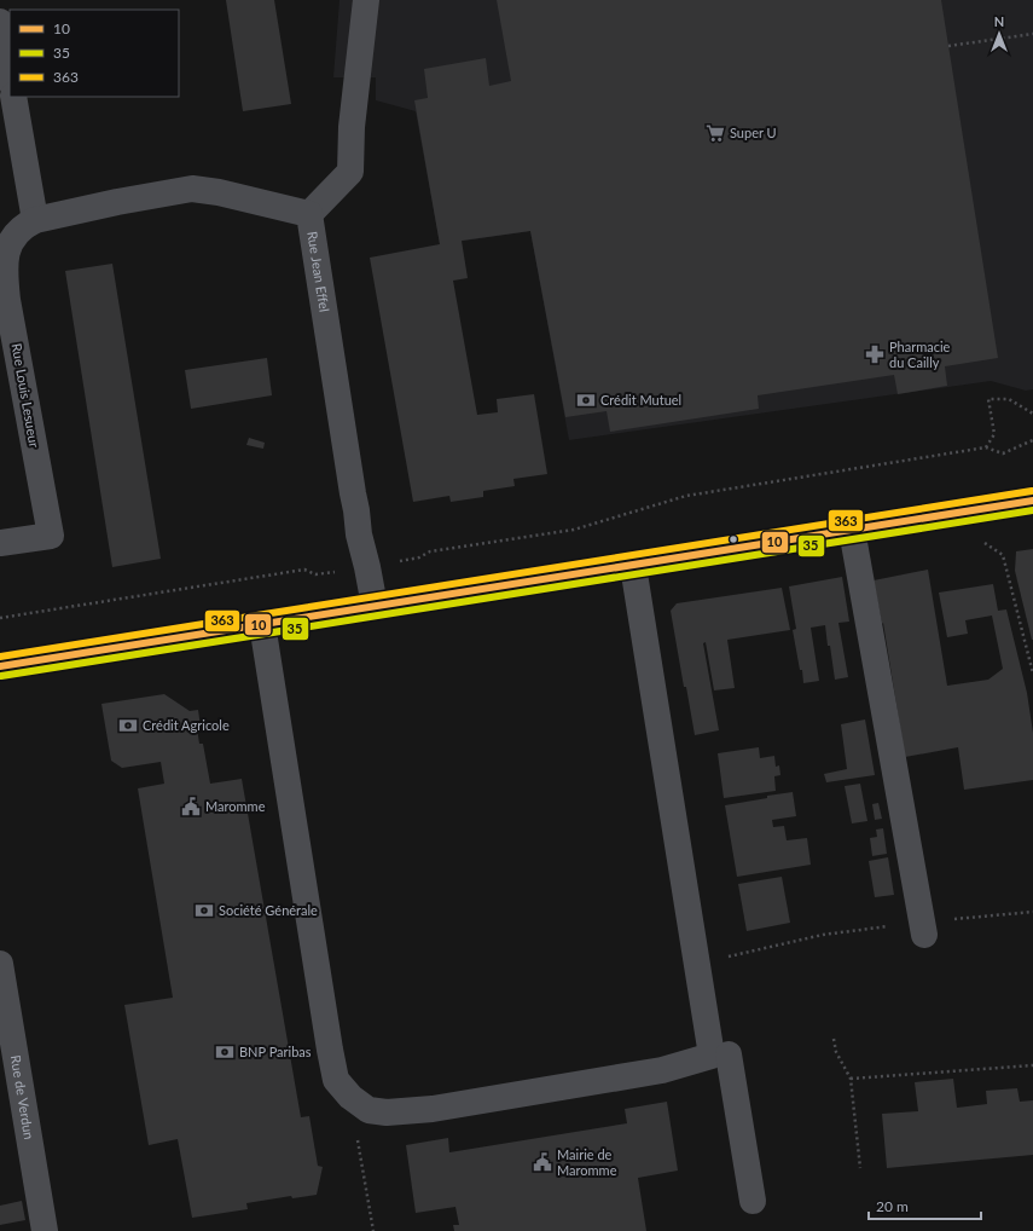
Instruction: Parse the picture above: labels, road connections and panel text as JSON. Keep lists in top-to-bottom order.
{
  "streets": {
    "street": ["Rue Jean Effel", "Rue Louis Lesueur", "Rue de Verdun"]
  },
  "crossings": [
    ["Rue Jean Effel", "Rue Louis Lesueur"]
  ],
  "places": {
    "supermarket": ["Super U"],
    "pharmacy": ["Pharmacie du Cailly"],
    "bank": [
      "Crédit Mutuel",
      "Crédit Agricole",
      "Société Générale",
      "BNP Paribas"
    ],
    "public building": ["Maromme", "Mairie de Maromme"]
  },
  "lines": ["transit line 363", "transit line 10", "transit line 35"],
  "legend": ["10", "35", "363"],
  "scale_bar": "20 m",
  "north": "top"
}
